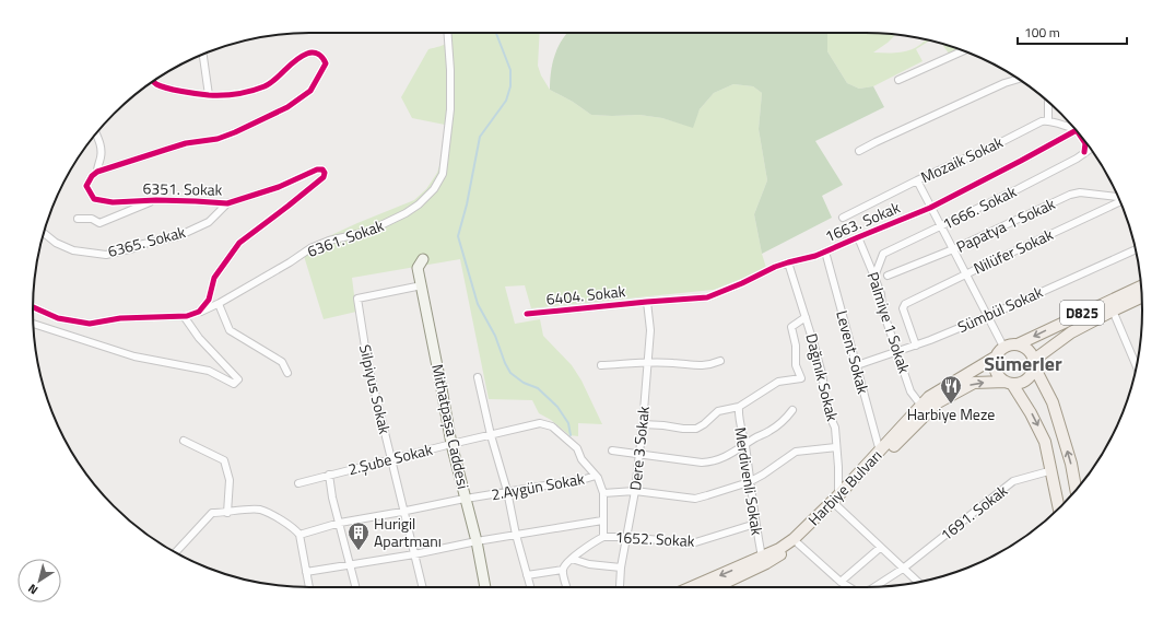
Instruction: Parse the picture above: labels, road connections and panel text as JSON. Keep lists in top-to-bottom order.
{
  "streets": {
    "main road": ["D825", "Mithatpaşa Caddesi", "Harbiye Bulvarı"],
    "street": [
      "Mozaik Sokak",
      "6351. Sokak",
      "1666. Sokak",
      "1663. Sokak",
      "Papatya 1 Sokak",
      "6361. Sokak",
      "6365. Sokak",
      "Nilüfer Sokak",
      "6404. Sokak",
      "Sümbül Sokak",
      "Palmiye 1 Sokak",
      "Levent Sokak",
      "Dağınık Sokak",
      "Silpiyus Sokak",
      "Dere 3 Sokak",
      "2.Şube Sokak",
      "Merdivenli Sokak",
      "2.Aygün Sokak",
      "1691. Sokak",
      "1652. Sokak"
    ]
  },
  "crossings": [
    ["6351. Sokak", "6361. Sokak"],
    ["6351. Sokak", "6365. Sokak"],
    ["1666. Sokak", "Palmiye 1 Sokak"],
    ["1663. Sokak", "6404. Sokak"],
    ["1663. Sokak", "Palmiye 1 Sokak"],
    ["1663. Sokak", "Levent Sokak"],
    ["1663. Sokak", "Dağınık Sokak"],
    ["1663. Sokak", "Dere 3 Sokak"],
    ["Nilüfer Sokak", "Sümbül Sokak"],
    ["6404. Sokak", "Dere 3 Sokak"],
    ["Sümbül Sokak", "Palmiye 1 Sokak"],
    ["Sümbül Sokak", "Levent Sokak"],
    ["D825", "Harbiye Bulvarı"],
    ["Palmiye 1 Sokak", "Harbiye Bulvarı"],
    ["Levent Sokak", "Harbiye Bulvarı"],
    ["Dağınık Sokak", "Harbiye Bulvarı"],
    ["Silpiyus Sokak", "Mithatpaşa Caddesi"],
    ["Silpiyus Sokak", "2.Şube Sokak"],
    ["Silpiyus Sokak", "2.Aygün Sokak"],
    ["Mithatpaşa Caddesi", "2.Şube Sokak"],
    ["Mithatpaşa Caddesi", "2.Aygün Sokak"],
    ["Dere 3 Sokak", "1652. Sokak"],
    ["2.Şube Sokak", "2.Aygün Sokak"],
    ["Merdivenli Sokak", "Harbiye Bulvarı"],
    ["Merdivenli Sokak", "1652. Sokak"]
  ],
  "districts": ["Sümerler"],
  "places": {
    "restaurant": ["Harbiye Meze"],
    "building": ["Hurigil Apartmanı"]
  },
  "scale_bar": "100 m",
  "north": "bottom left"
}
